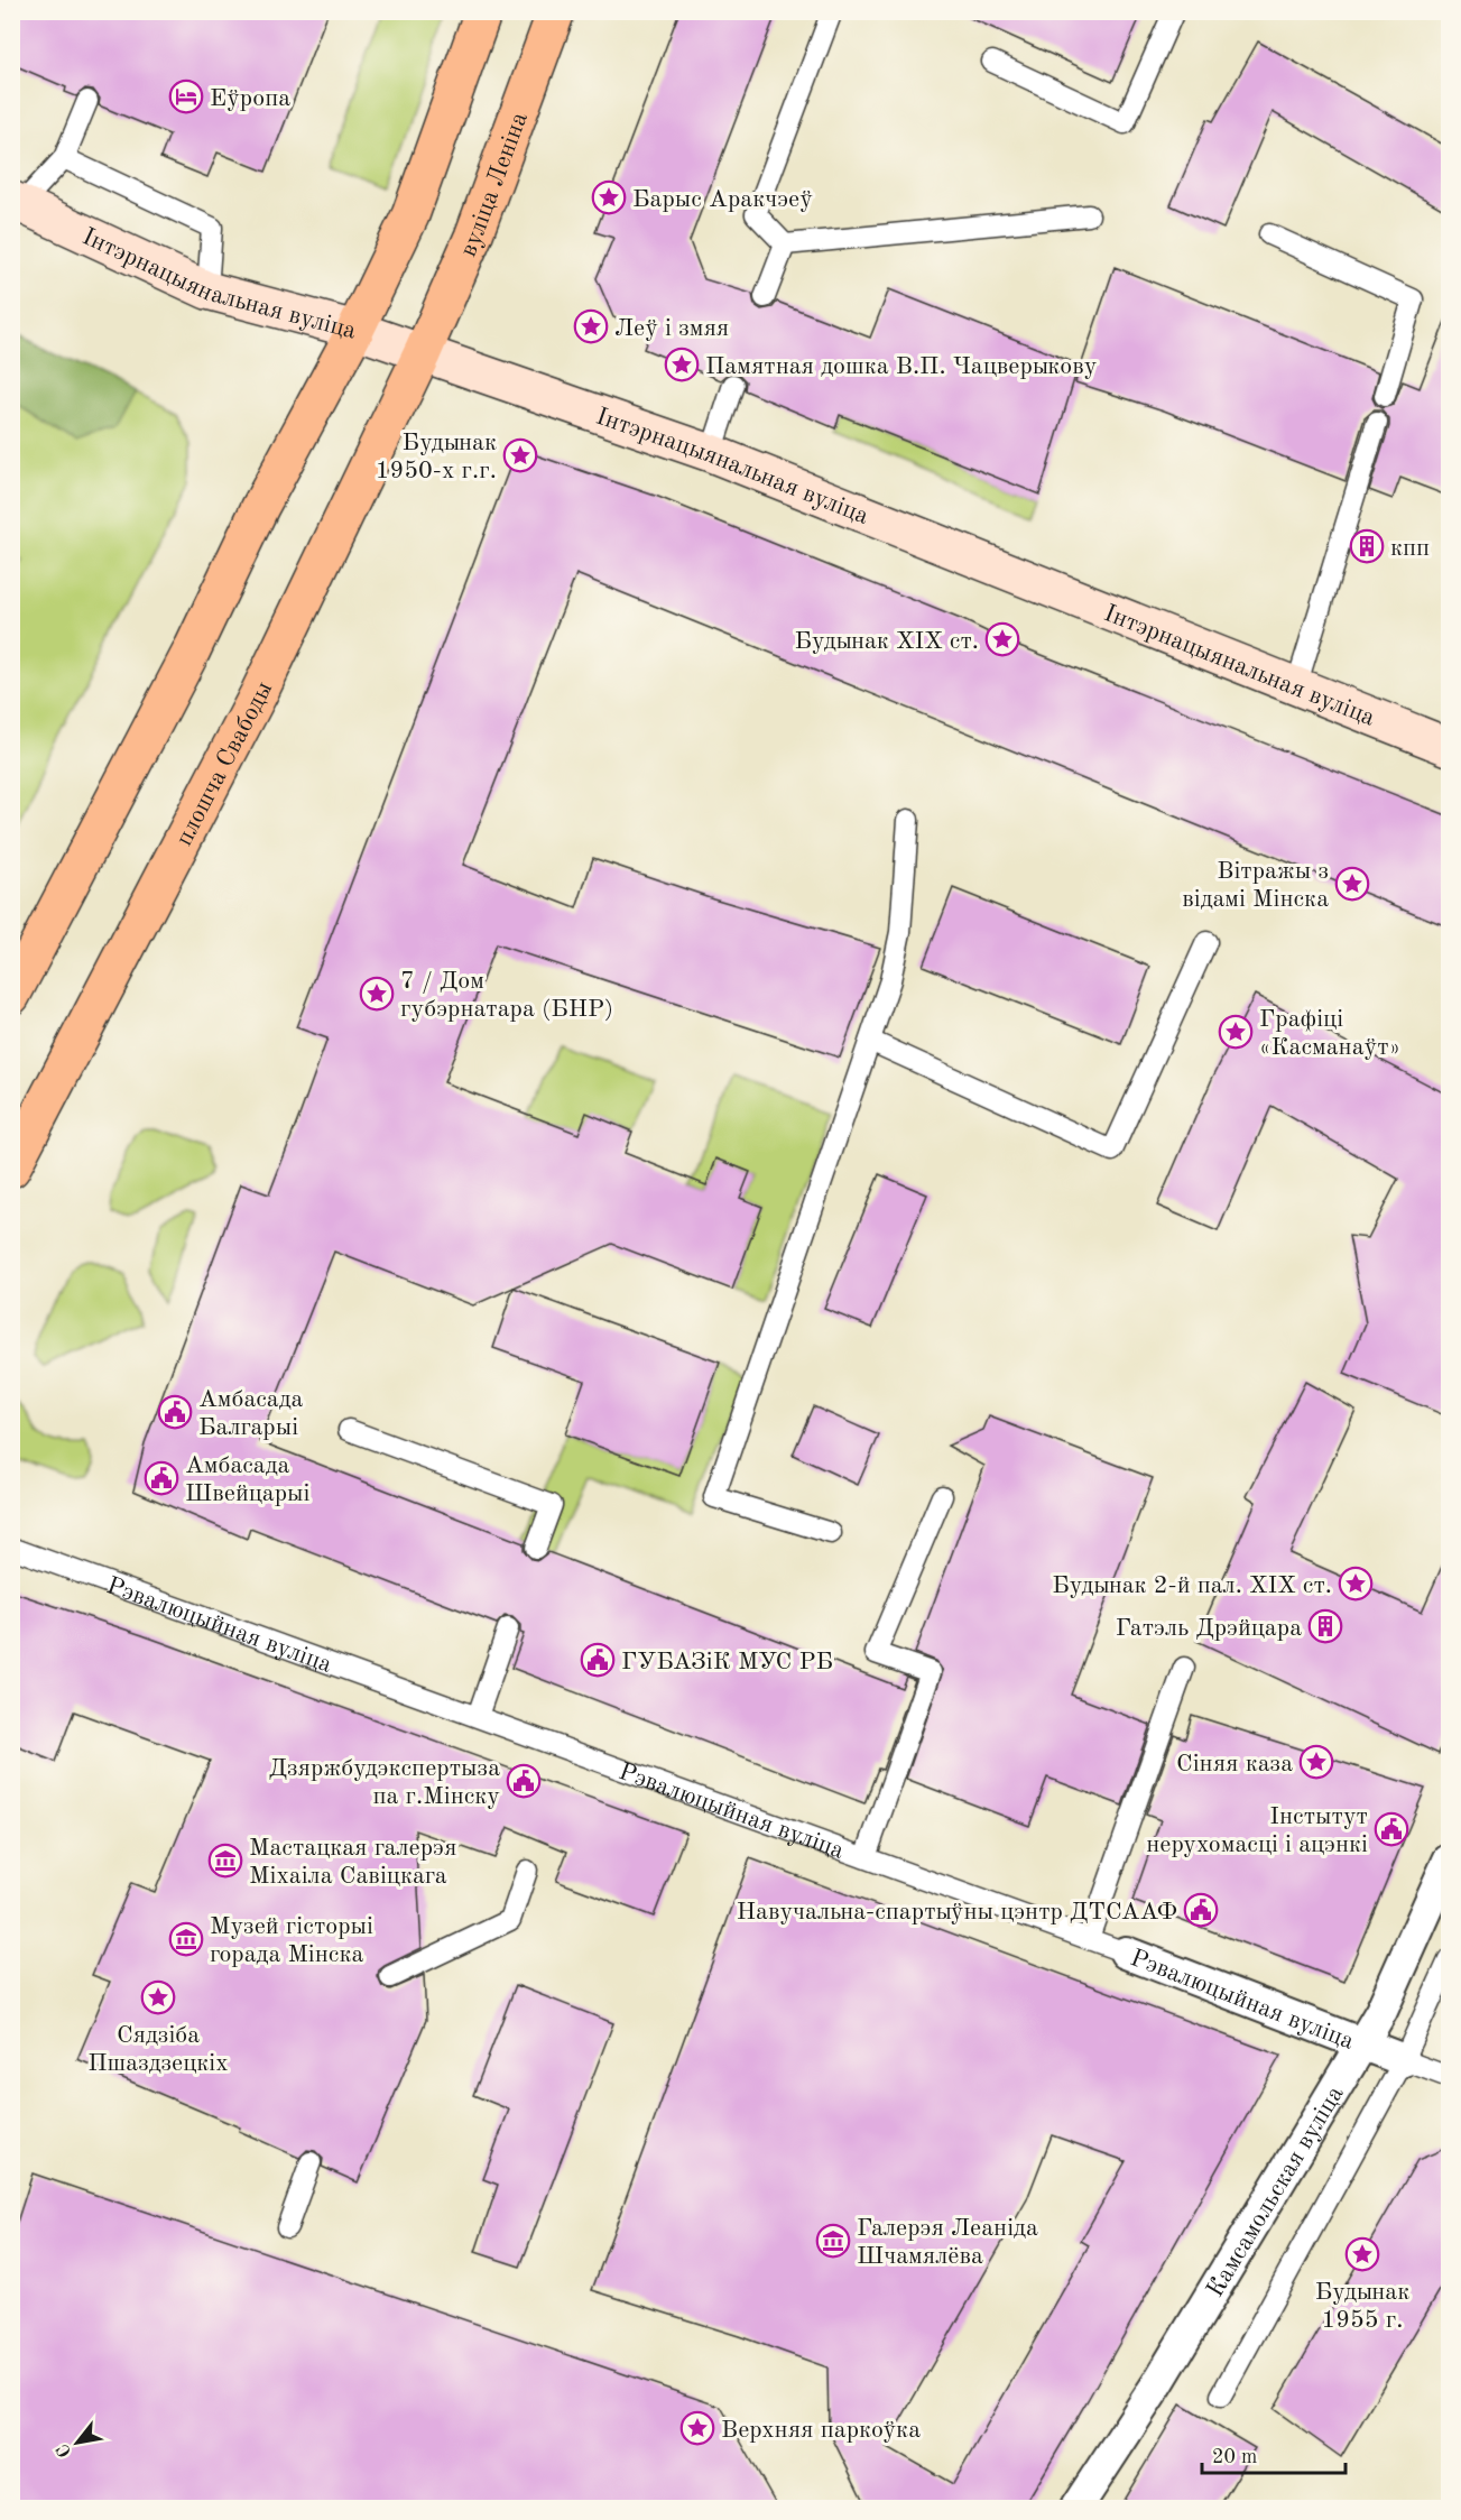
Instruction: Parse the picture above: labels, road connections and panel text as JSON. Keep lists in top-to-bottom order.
{
  "streets": {
    "main road": ["вуліца Леніна", "Інтэрнацыянальная вуліца", "плошча Свабоды"],
    "street": ["Рэвалюцыйная вуліца", "Камсамольская вуліца"]
  },
  "crossings": [
    ["вуліца Леніна", "Інтэрнацыянальная вуліца"],
    ["вуліца Леніна", "плошча Свабоды"],
    ["Інтэрнацыянальная вуліца", "плошча Свабоды"],
    ["Рэвалюцыйная вуліца", "Камсамольская вуліца"]
  ],
  "places": {
    "hotel": ["Еўропа"],
    "place": [
      "Барыс Аракчэеў",
      "Леў і змяя",
      "Памятная дошка В.П. Чацверыкову",
      "Будынак 1950-х г.г.",
      "Будынак XIX ст.",
      "Вітражы з відамі Мінска",
      "7 / Дом губэрнатара (БНР)",
      "Графіці «Касманаўт»",
      "Будынак 2-й пал. ХІХ ст.",
      "Сіняя каза",
      "Сядзіба Пшаздзецкіх",
      "Будынак 1955 г.",
      "Верхняя паркоўка"
    ],
    "building": ["кпп", "Гатэль Дрэйцара"],
    "public building": [
      "Амбасада Балгарыі",
      "Амбасада Швейцарыі",
      "ГУБАЗіК МУС РБ",
      "Дзяржбудэкспертыза па г.Мінску",
      "Інстытут нерухомасці і ацэнкі",
      "Навучальна-спартыўны цэнтр ДТСААФ"
    ],
    "museum": ["Мастацкая галерэя Міхаіла Савіцкага", "Музей гісторыі горада Мінска", "Галерэя Леаніда Шчамялёва"]
  },
  "scale_bar": "20 m",
  "north": "bottom left"
}
